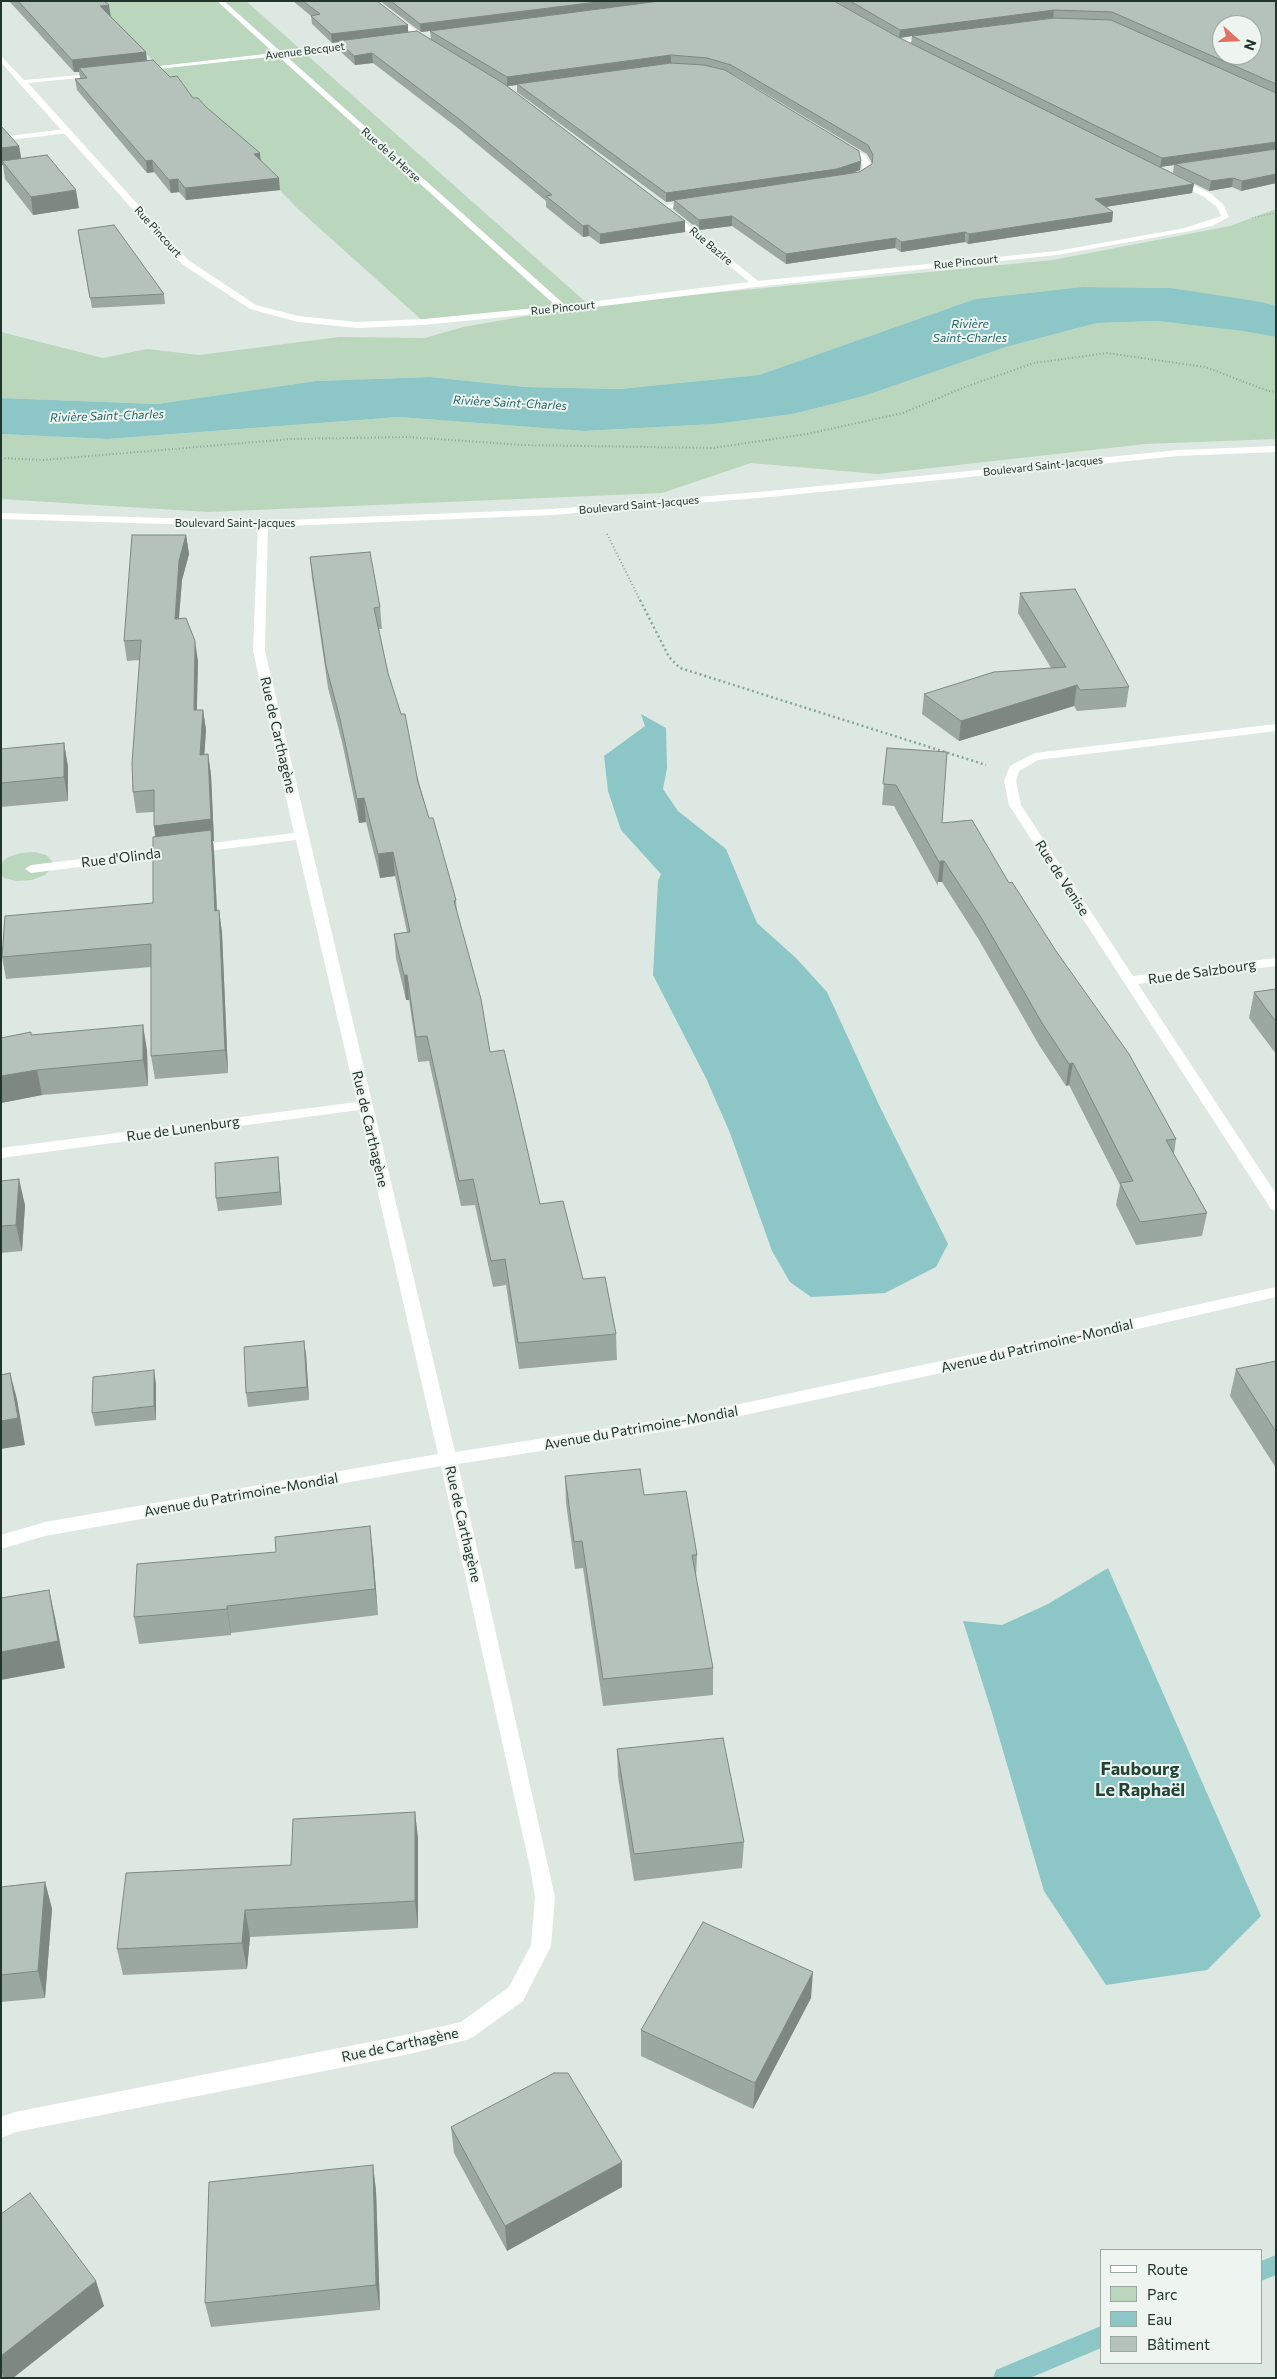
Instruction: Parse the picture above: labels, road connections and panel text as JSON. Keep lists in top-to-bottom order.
{
  "streets": {
    "street": [
      "Avenue Becquet",
      "Rue de la Herse",
      "Rue Pincourt",
      "Rue Bazire",
      "Boulevard Saint-Jacques",
      "Rue de Carthagène",
      "Rue d'Olinda",
      "Rue de Venise",
      "Rue de Salzbourg",
      "Rue de Lunenburg",
      "Avenue du Patrimoine-Mondial"
    ]
  },
  "crossings": [
    ["Avenue Becquet", "Rue de la Herse"],
    ["Rue de la Herse", "Rue Pincourt"],
    ["Rue Pincourt", "Rue Bazire"],
    ["Boulevard Saint-Jacques", "Rue de Carthagène"],
    ["Rue de Carthagène", "Rue d'Olinda"],
    ["Rue de Carthagène", "Rue de Lunenburg"],
    ["Rue de Carthagène", "Avenue du Patrimoine-Mondial"],
    ["Rue de Venise", "Rue de Salzbourg"]
  ],
  "districts": ["Faubourg Le Raphaël"],
  "water": ["Rivière Saint-Charles"],
  "legend": [
    "Route",
    "Parc",
    "Eau",
    "Bâtiment"
  ],
  "north": "right"
}
